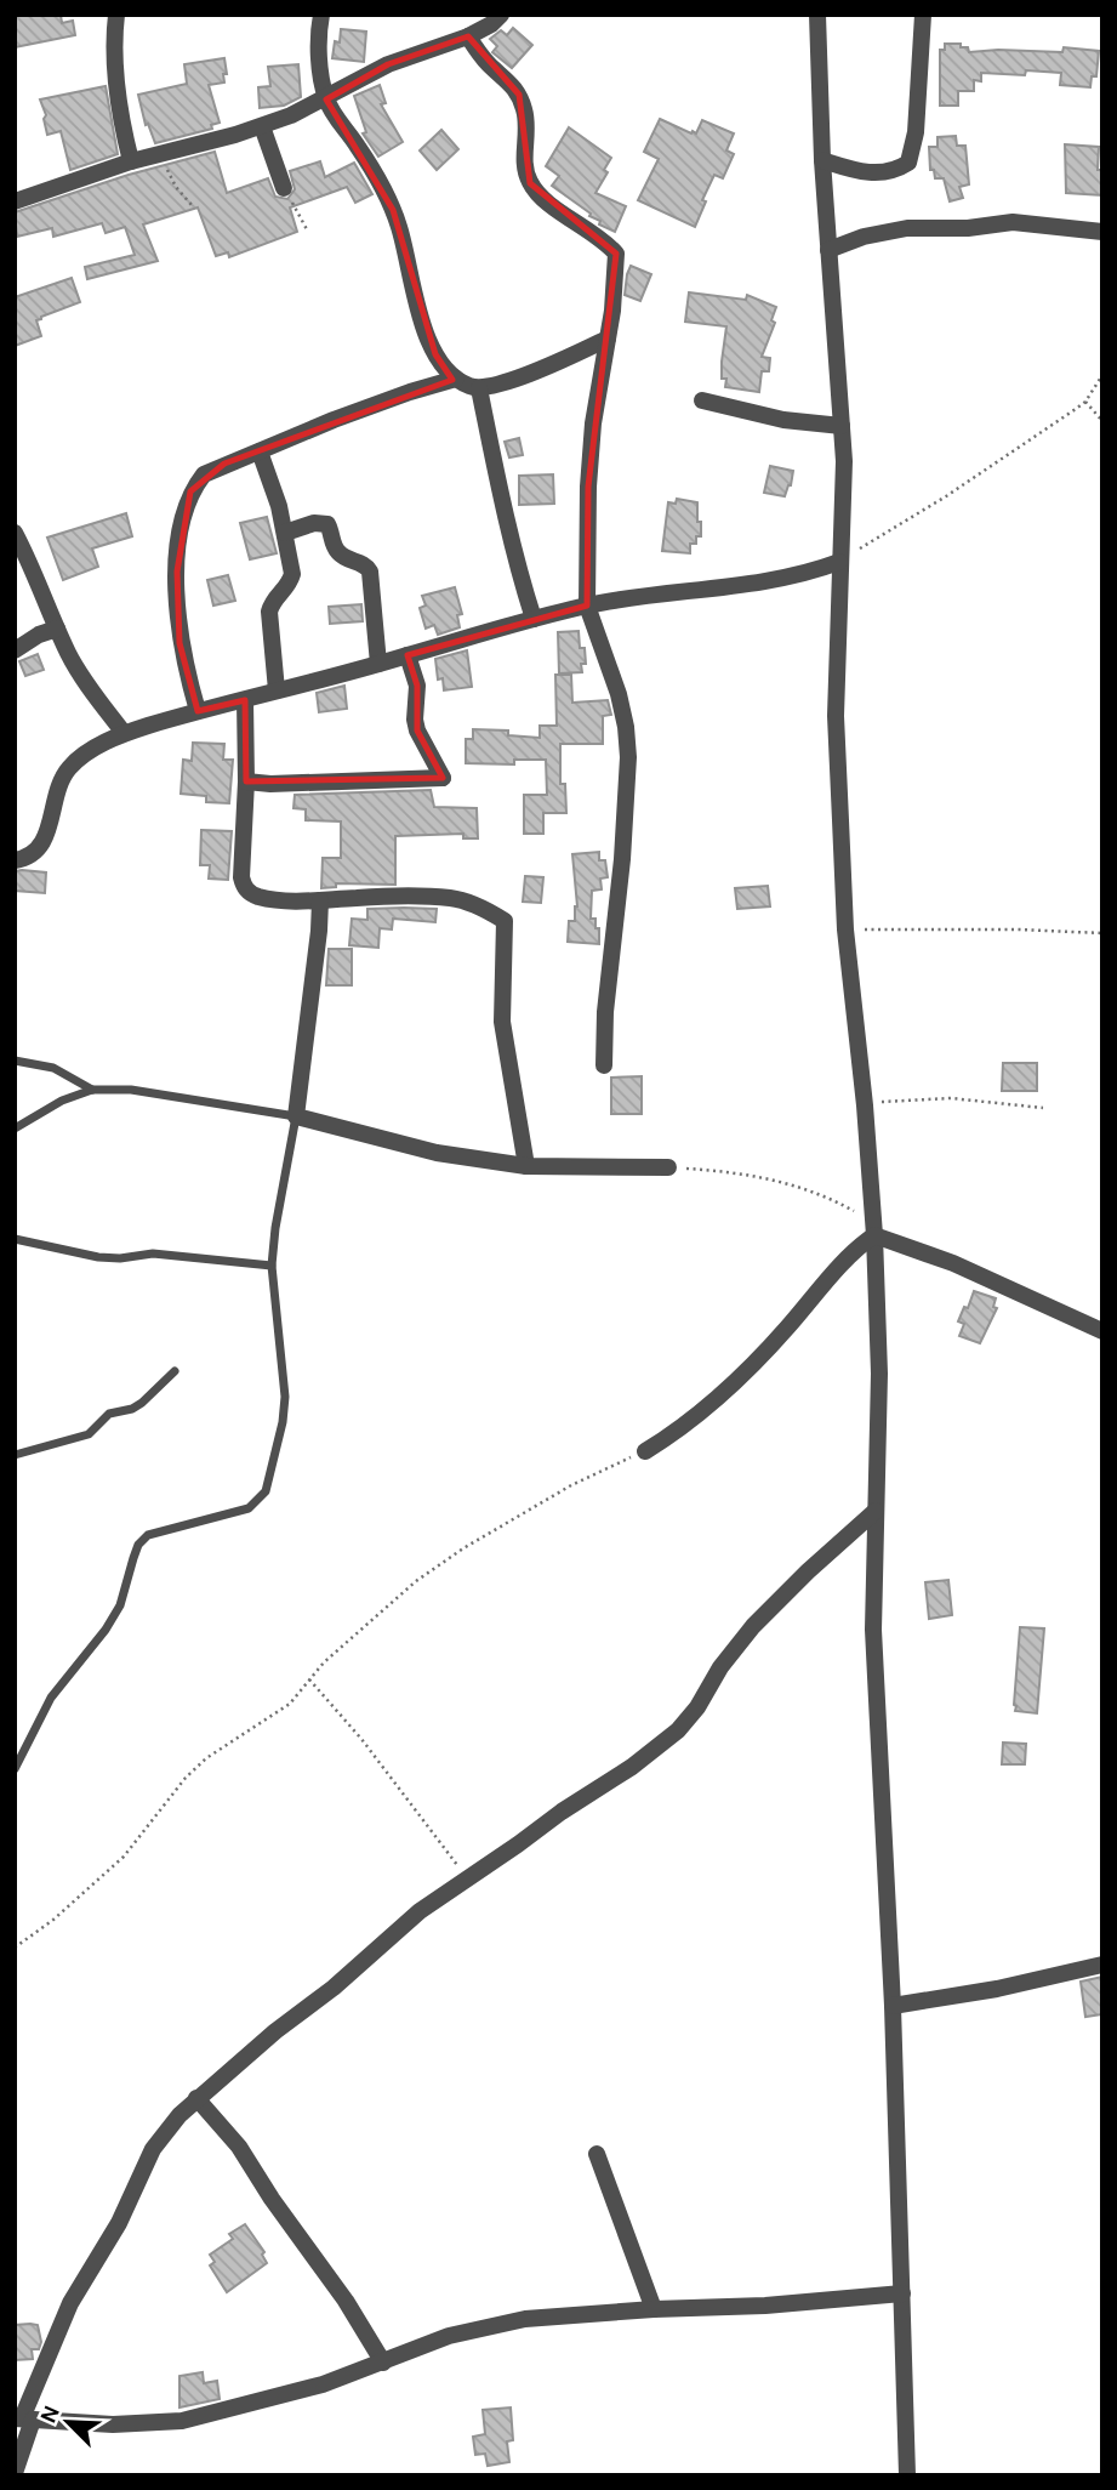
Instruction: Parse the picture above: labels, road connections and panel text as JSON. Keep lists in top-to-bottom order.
{
  "north": "top left"
}
